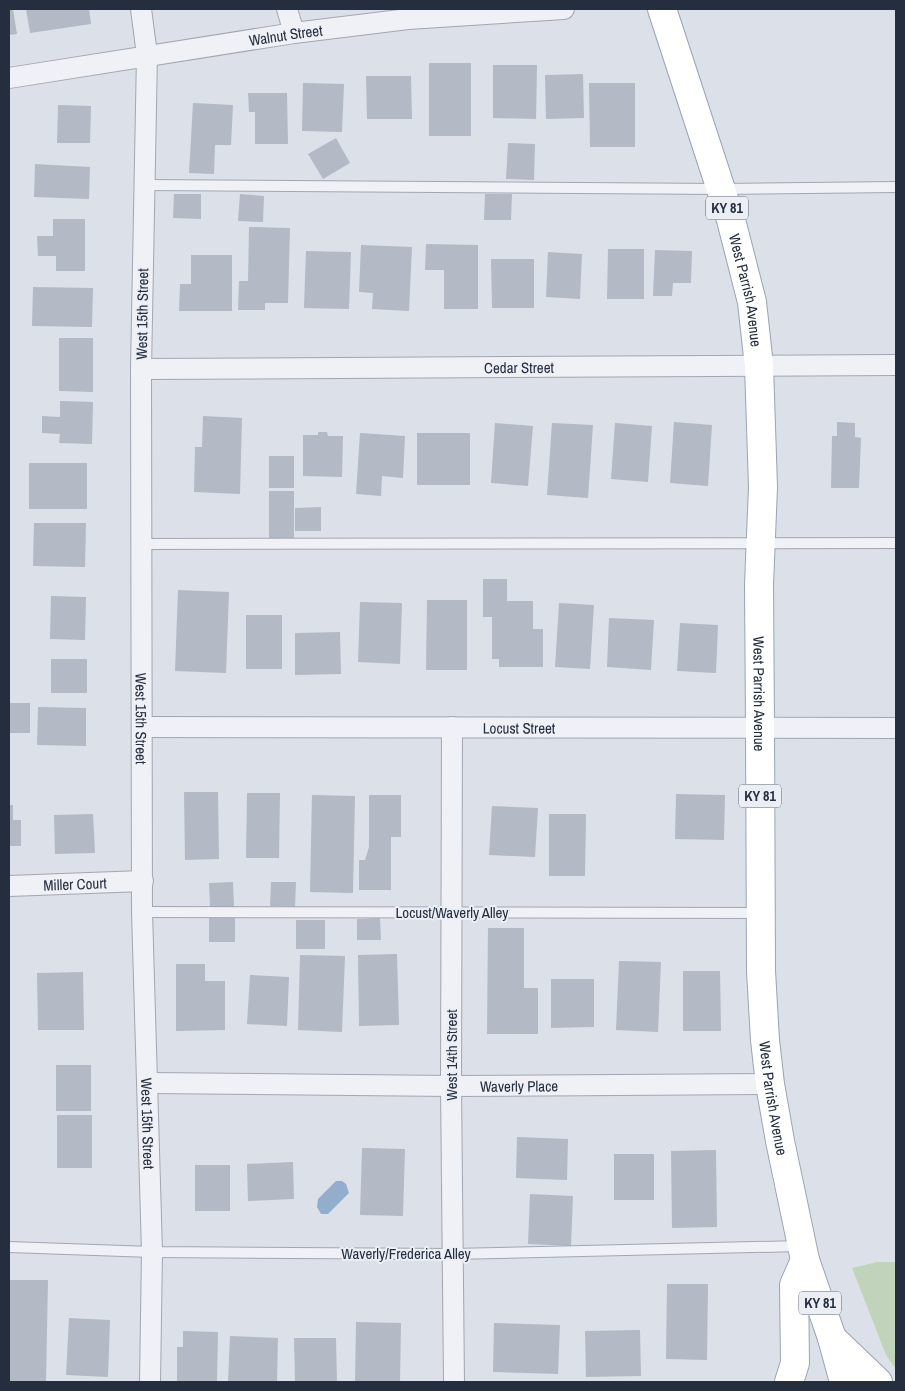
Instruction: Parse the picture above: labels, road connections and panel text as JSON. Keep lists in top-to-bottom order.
{
  "streets": {
    "main road": ["KY 81", "West Parrish Avenue"],
    "street": [
      "Walnut Street",
      "West 15th Street",
      "Cedar Street",
      "Locust Street",
      "Miller Court",
      "West 14th Street",
      "Waverly Place"
    ],
    "lane": ["Locust/Waverly Alley", "Waverly/Frederica Alley"]
  },
  "crossings": [
    ["Walnut Street", "West 15th Street"],
    ["West Parrish Avenue", "Cedar Street"],
    ["West Parrish Avenue", "Locust Street"],
    ["West Parrish Avenue", "Locust/Waverly Alley"],
    ["West Parrish Avenue", "Waverly Place"],
    ["West Parrish Avenue", "Waverly/Frederica Alley"],
    ["West 15th Street", "Cedar Street"],
    ["West 15th Street", "Locust Street"],
    ["West 15th Street", "Miller Court"],
    ["West 15th Street", "Locust/Waverly Alley"],
    ["West 15th Street", "Waverly Place"],
    ["West 15th Street", "Waverly/Frederica Alley"],
    ["Locust Street", "West 14th Street"],
    ["Locust/Waverly Alley", "West 14th Street"],
    ["West 14th Street", "Waverly Place"],
    ["West 14th Street", "Waverly/Frederica Alley"]
  ]
}
